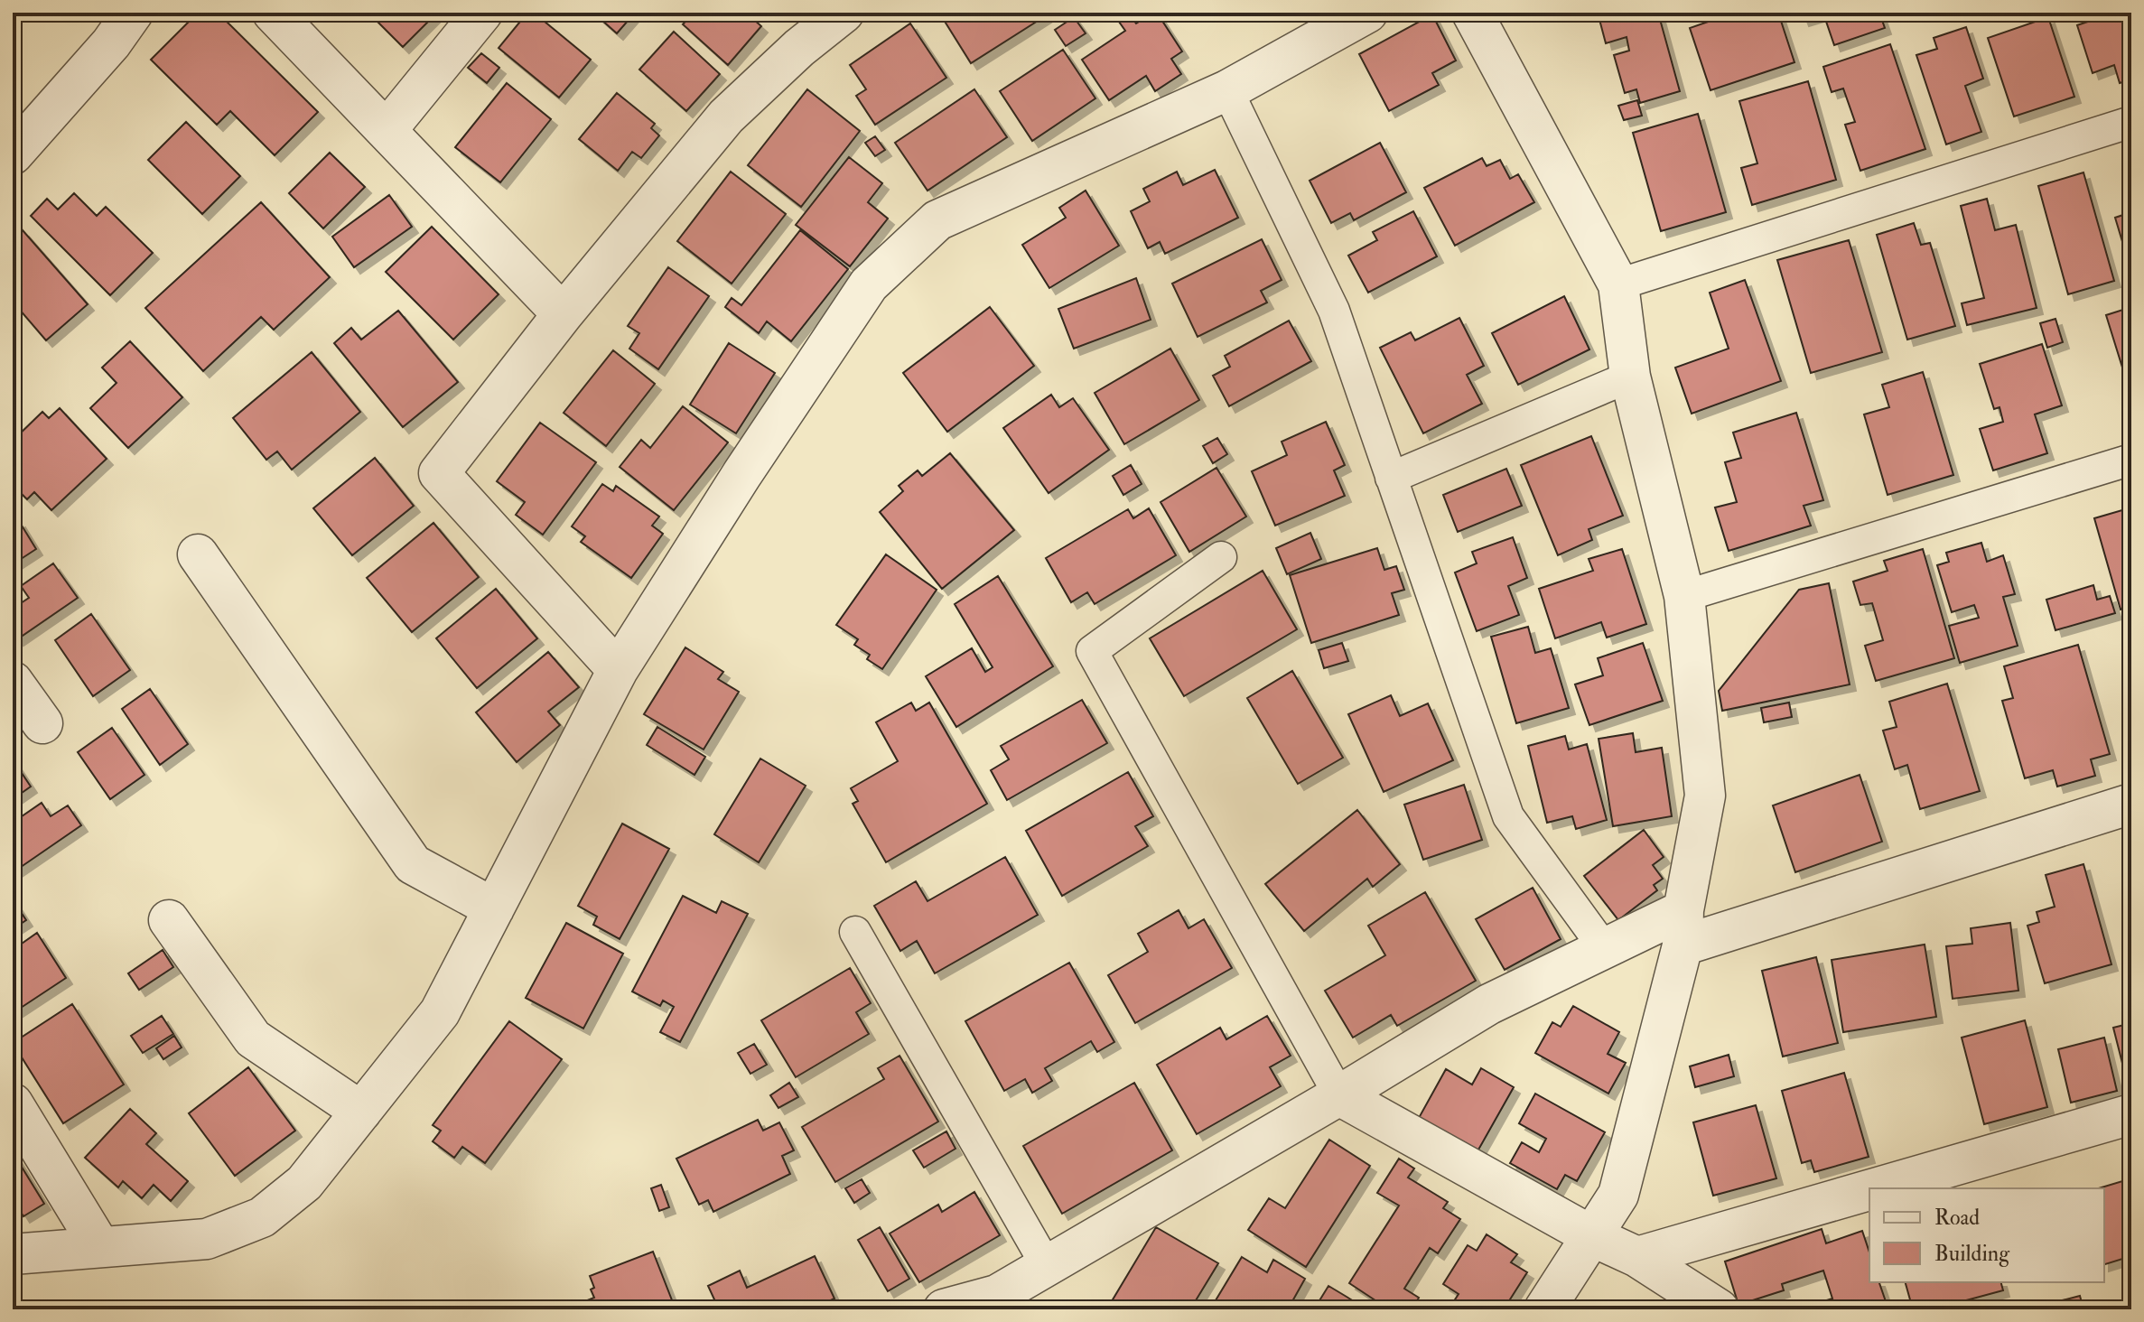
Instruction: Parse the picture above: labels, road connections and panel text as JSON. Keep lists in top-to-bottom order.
{
  "legend": ["Road", "Building"]
}
